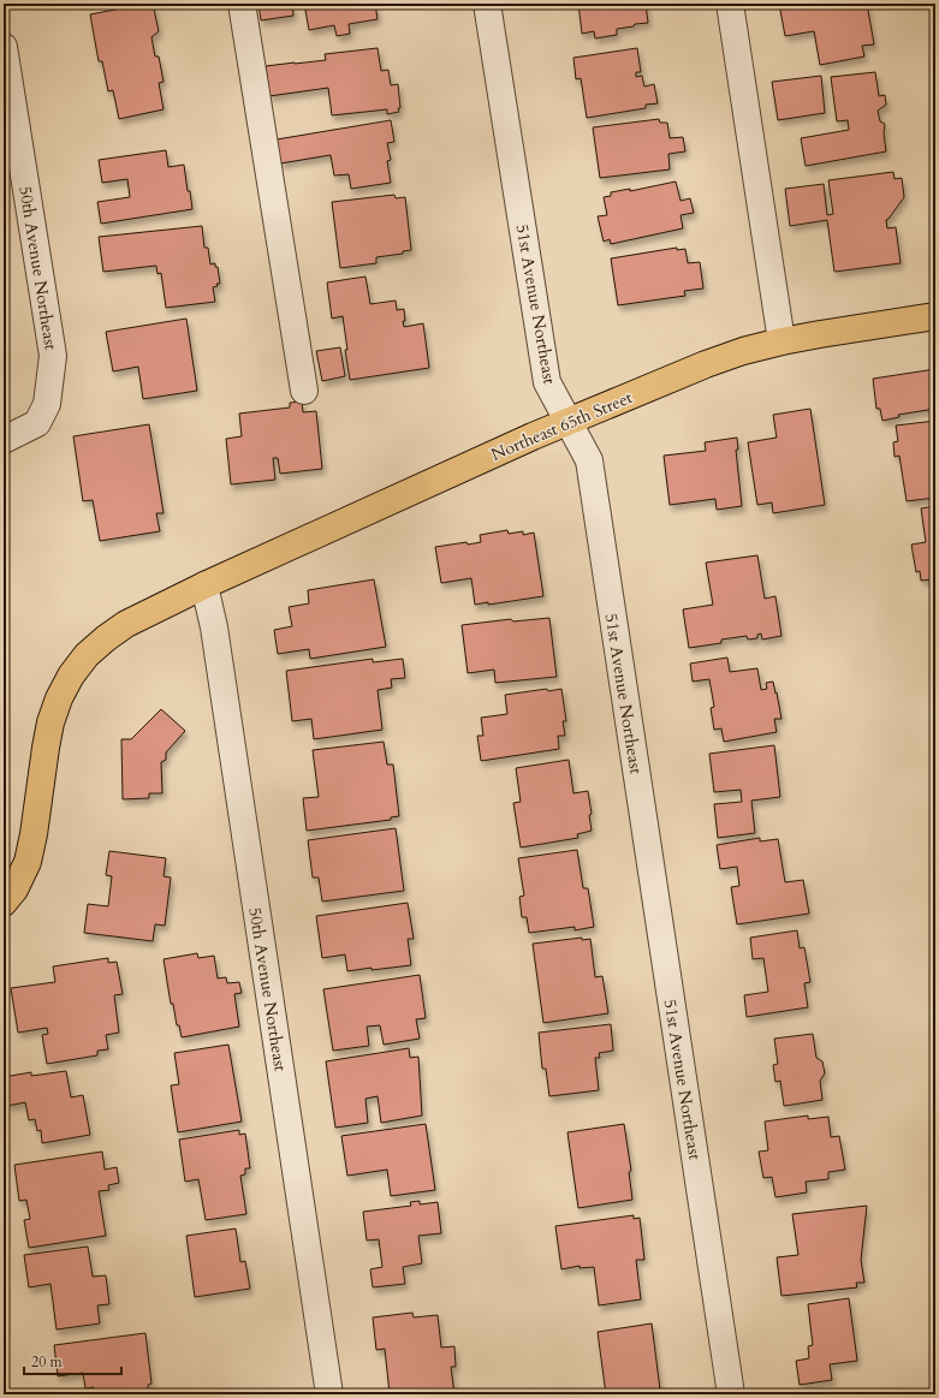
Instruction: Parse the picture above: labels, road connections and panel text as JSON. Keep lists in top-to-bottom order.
{
  "streets": {
    "main road": ["Northeast 65th Street"],
    "street": ["50th Avenue Northeast", "51st Avenue Northeast"]
  },
  "crossings": [
    ["50th Avenue Northeast", "Northeast 65th Street"],
    ["51st Avenue Northeast", "Northeast 65th Street"]
  ],
  "scale_bar": "20 m"
}
